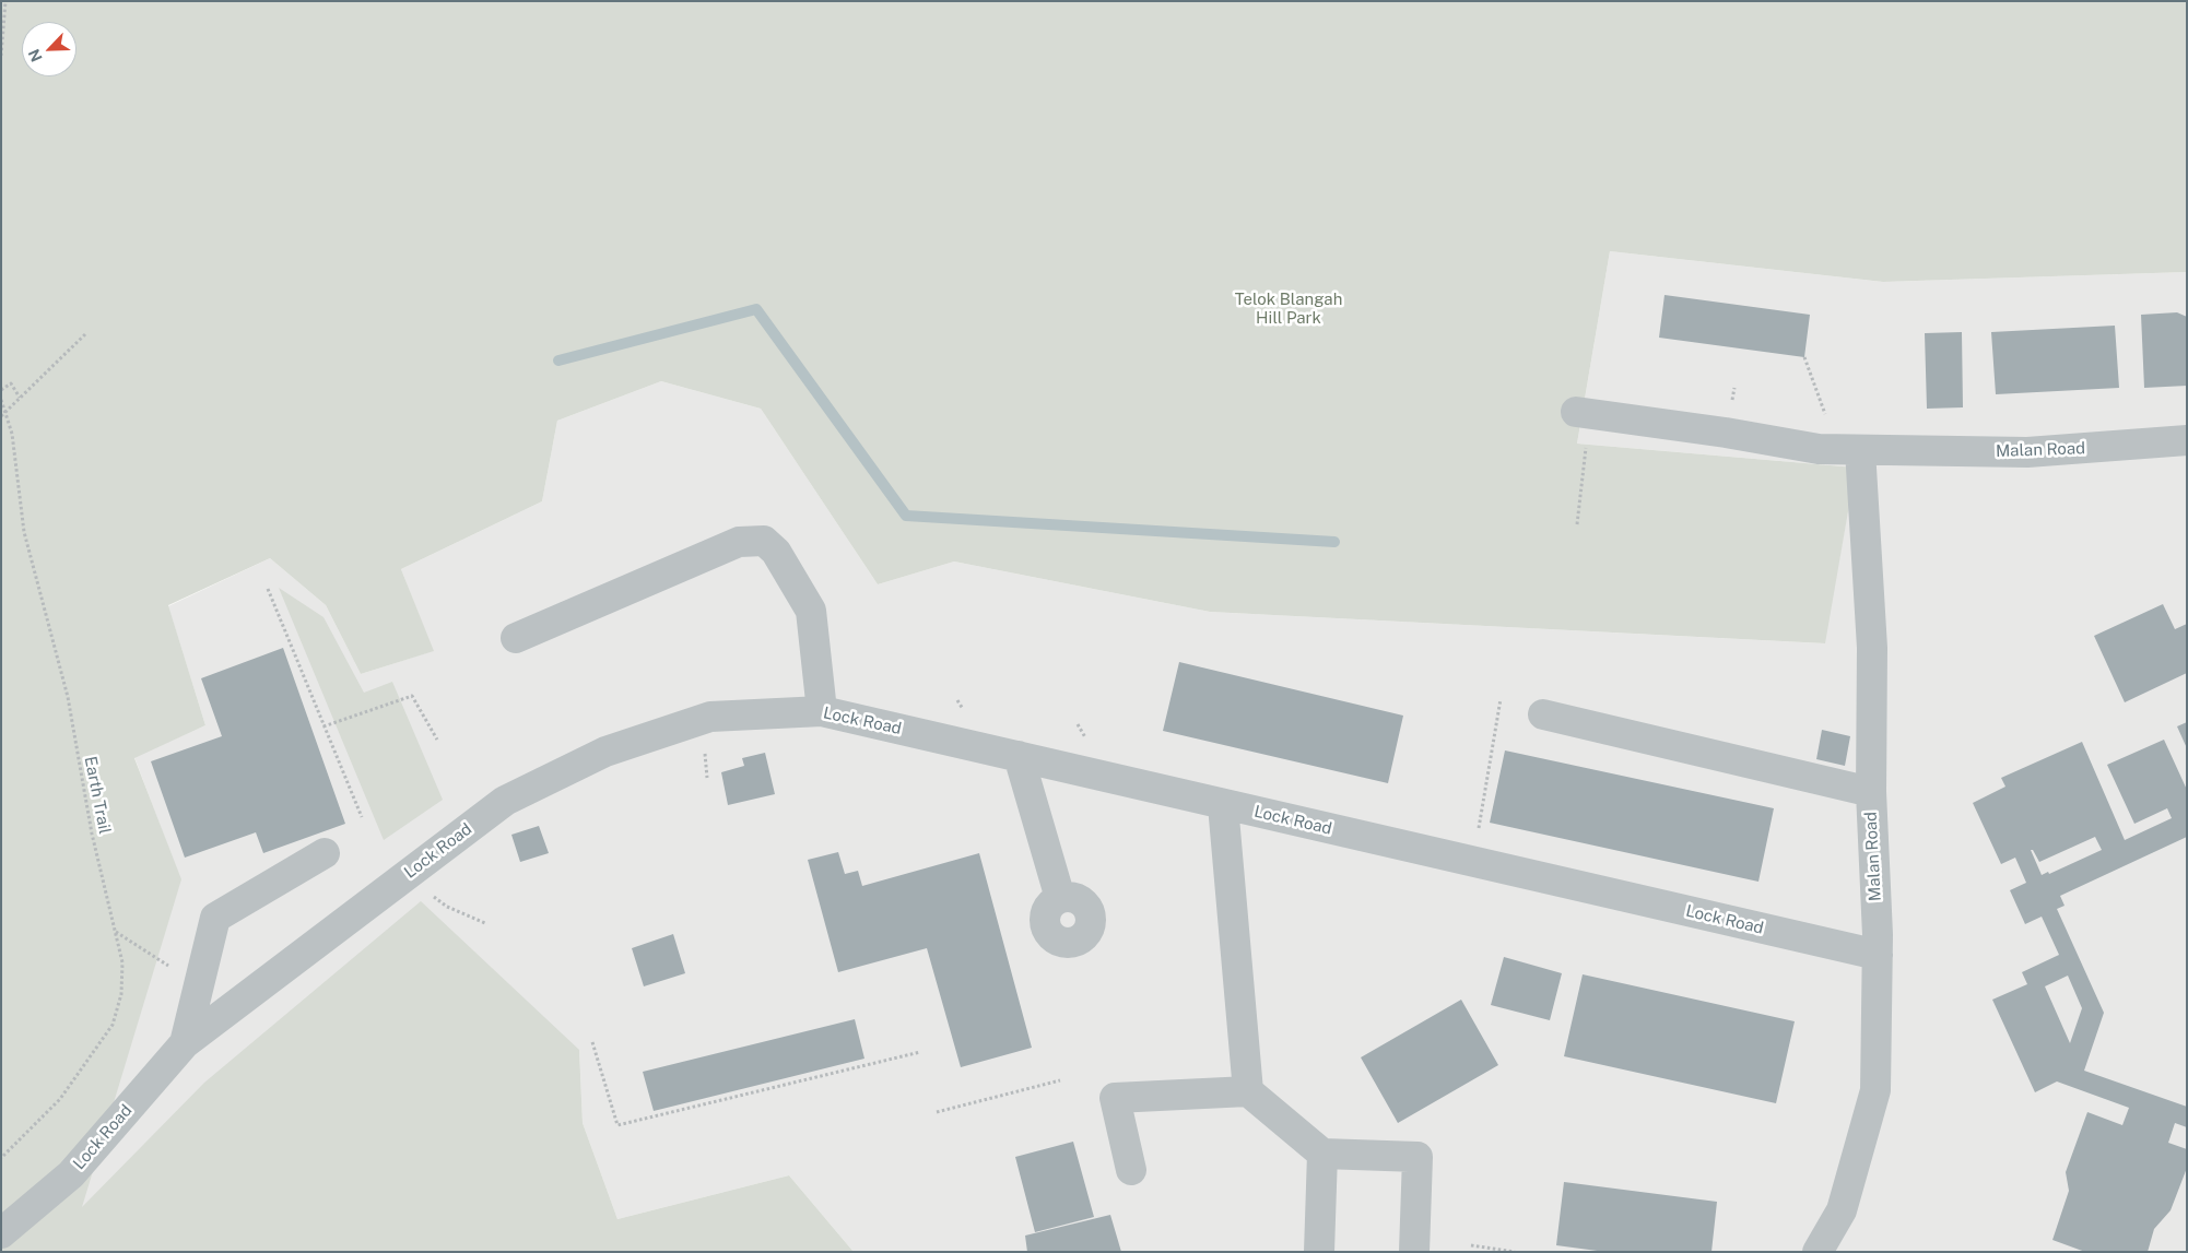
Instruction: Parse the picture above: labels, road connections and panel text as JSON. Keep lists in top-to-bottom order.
{
  "streets": {
    "street": ["Malan Road", "Lock Road"],
    "path": ["Earth Trail"]
  },
  "crossings": [
    ["Malan Road", "Lock Road"]
  ],
  "parks": ["Telok Blangah Hill Park"],
  "north": "bottom left"
}
